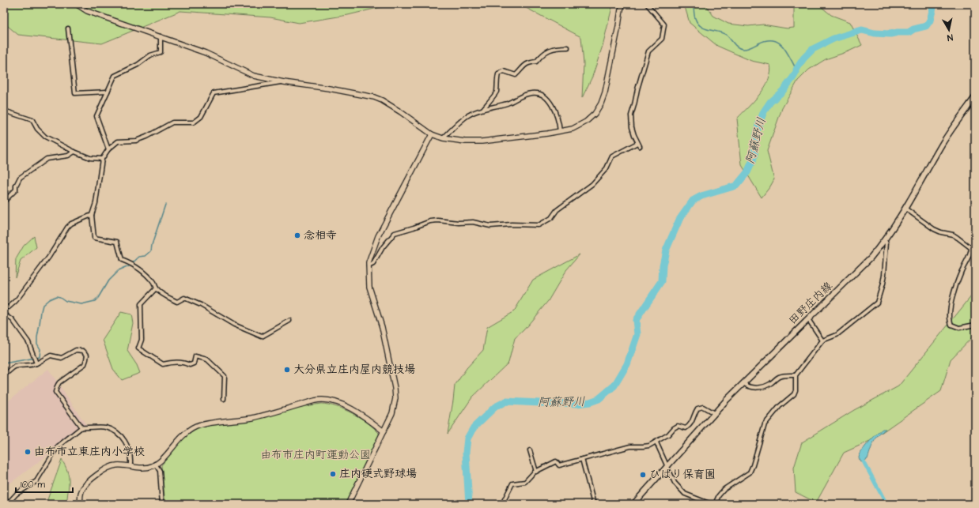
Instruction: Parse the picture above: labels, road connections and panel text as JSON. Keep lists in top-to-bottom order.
{
  "streets": {
    "main road": ["田野庄内線"]
  },
  "water": ["阿蘇野川"],
  "parks": ["由布市庄内町運動公園"],
  "places": [
    "念相寺",
    "大分県立庄内屋内競技場",
    "由布市立東庄内小学校",
    "庄内硬式野球場",
    "ひばり保育園"
  ],
  "scale_bar": "100 m",
  "north": "bottom"
}
